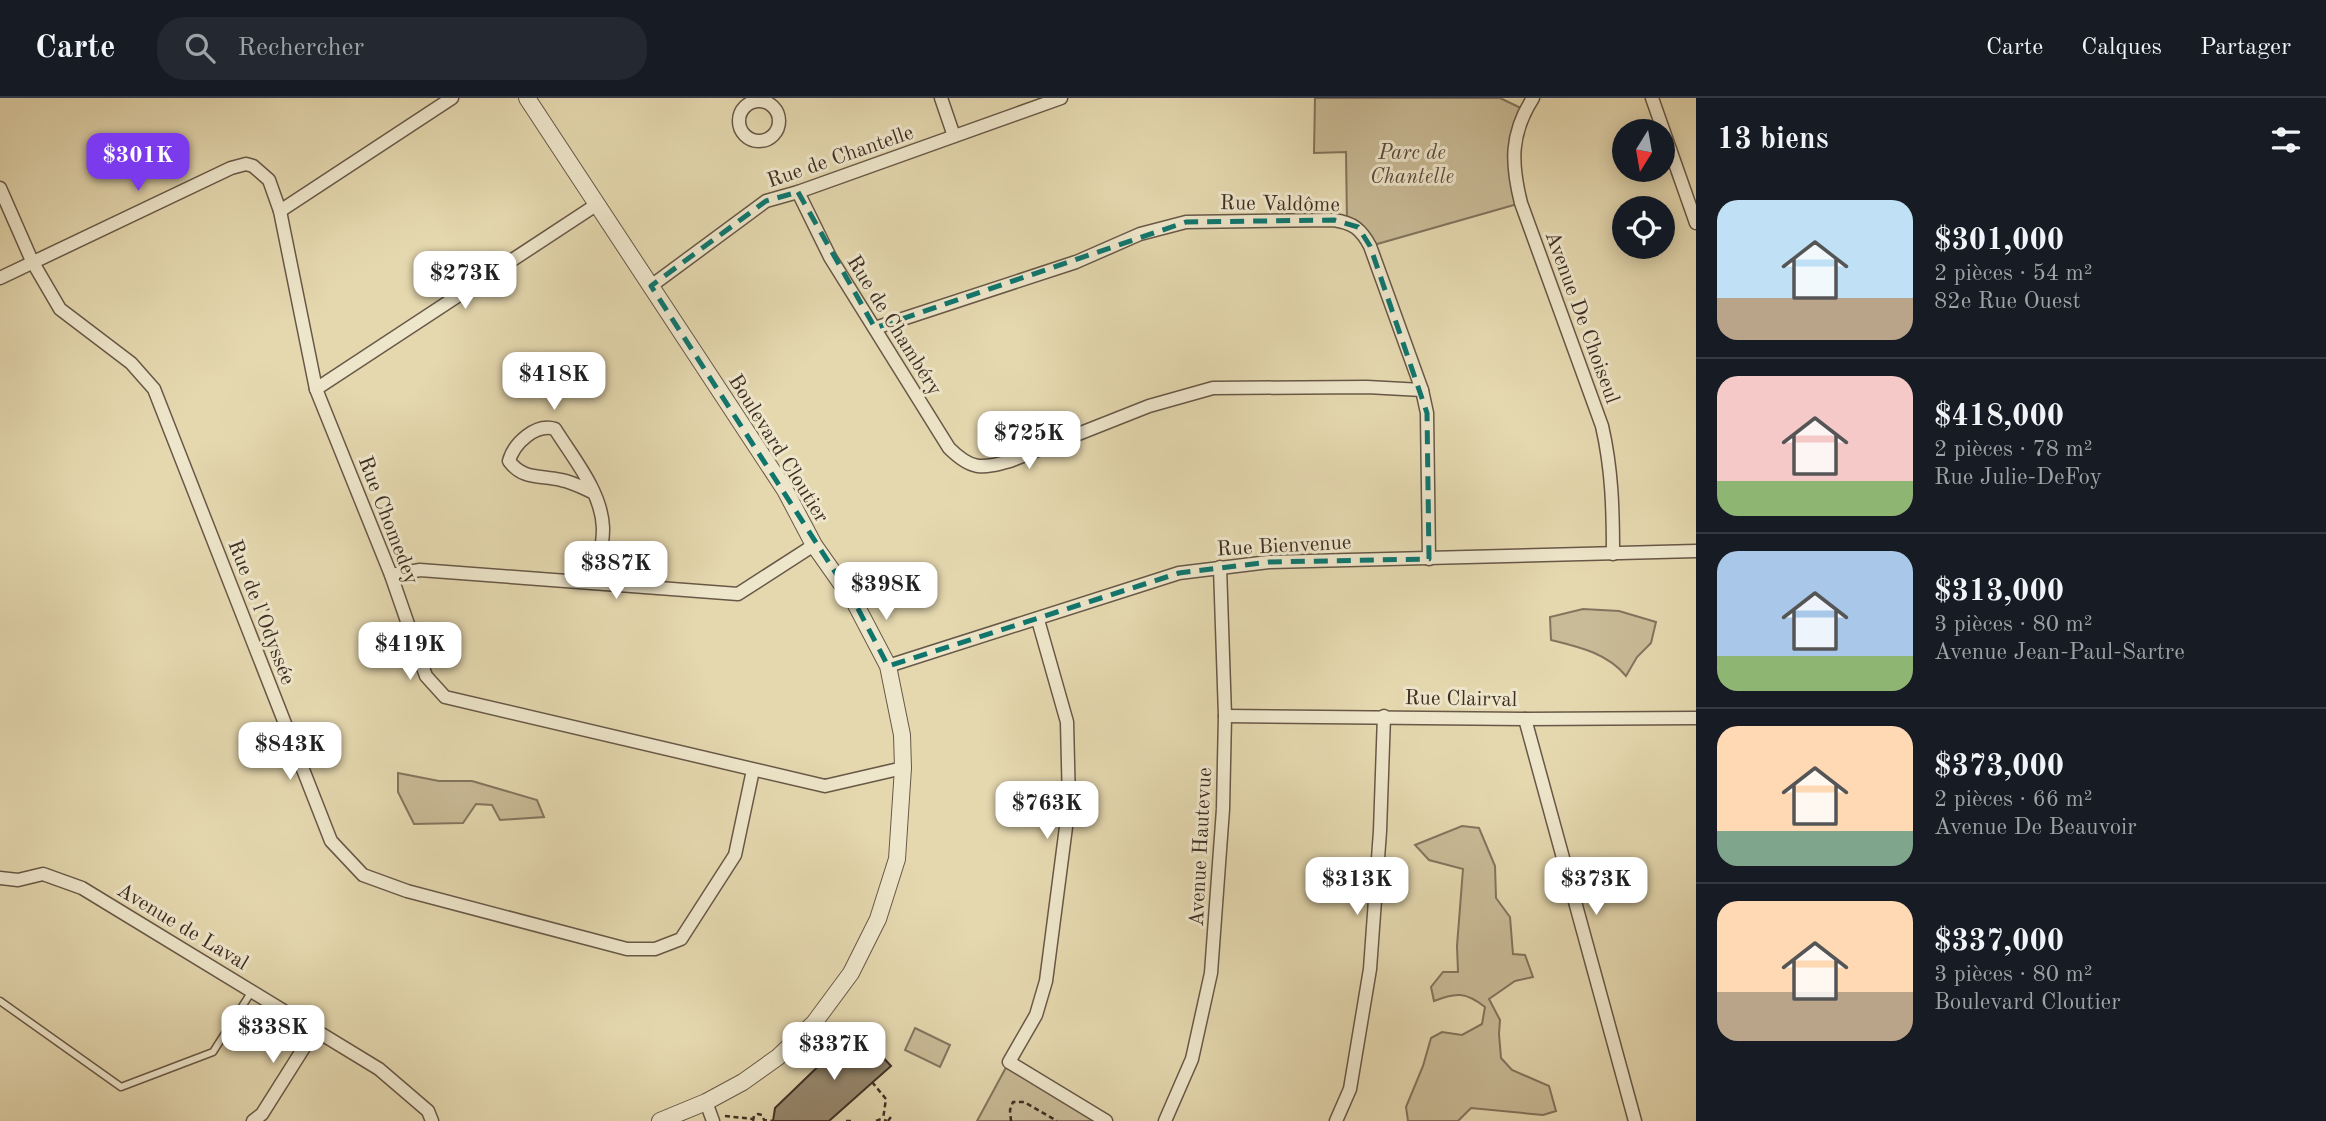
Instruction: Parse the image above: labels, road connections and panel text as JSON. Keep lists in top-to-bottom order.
{
  "streets": {
    "street": [
      "Rue de Chantelle",
      "Rue Valdôme",
      "Avenue De Choiseul",
      "Rue de Chambéry",
      "Boulevard Cloutier",
      "Rue Chomedey",
      "Rue Bienvenue",
      "Rue de l'Odyssée",
      "Rue Clairval",
      "Avenue Hautevue",
      "Avenue de Laval"
    ]
  },
  "crossings": [
    ["Rue de Chantelle", "Rue de Chambéry"],
    ["Rue de Chantelle", "Boulevard Cloutier"],
    ["Rue Valdôme", "Rue de Chambéry"],
    ["Rue Valdôme", "Rue Bienvenue"],
    ["Avenue De Choiseul", "Rue Bienvenue"],
    ["Boulevard Cloutier", "Rue Chomedey"],
    ["Boulevard Cloutier", "Rue Bienvenue"],
    ["Rue Chomedey", "Rue de l'Odyssée"],
    ["Rue Bienvenue", "Avenue Hautevue"],
    ["Rue Clairval", "Avenue Hautevue"]
  ],
  "parks": ["Parc de Chantelle"],
  "north": "bottom",
  "page": {
    "header": "Carte",
    "search": "Rechercher",
    "nav": ["Carte", "Calques", "Partager"],
    "heading": "13 biens",
    "price": [
      "$301K",
      "$273K",
      "$418K",
      "$725K",
      "$387K",
      "$398K",
      "$419K",
      "$843K",
      "$763K",
      "$313K",
      "$373K",
      "$338K",
      "$337K"
    ],
    "list": [
      {
        "name": "$301,000",
        "note": "2 pièces · 54 m² · 82e Rue Ouest"
      },
      {
        "name": "$418,000",
        "note": "2 pièces · 78 m² · Rue Julie-DeFoy"
      },
      {
        "name": "$313,000",
        "note": "3 pièces · 80 m² · Avenue Jean-Paul-Sartre"
      },
      {
        "name": "$373,000",
        "note": "2 pièces · 66 m² · Avenue De Beauvoir"
      },
      {
        "name": "$337,000",
        "note": "3 pièces · 80 m² · Boulevard Cloutier"
      }
    ]
  }
}
